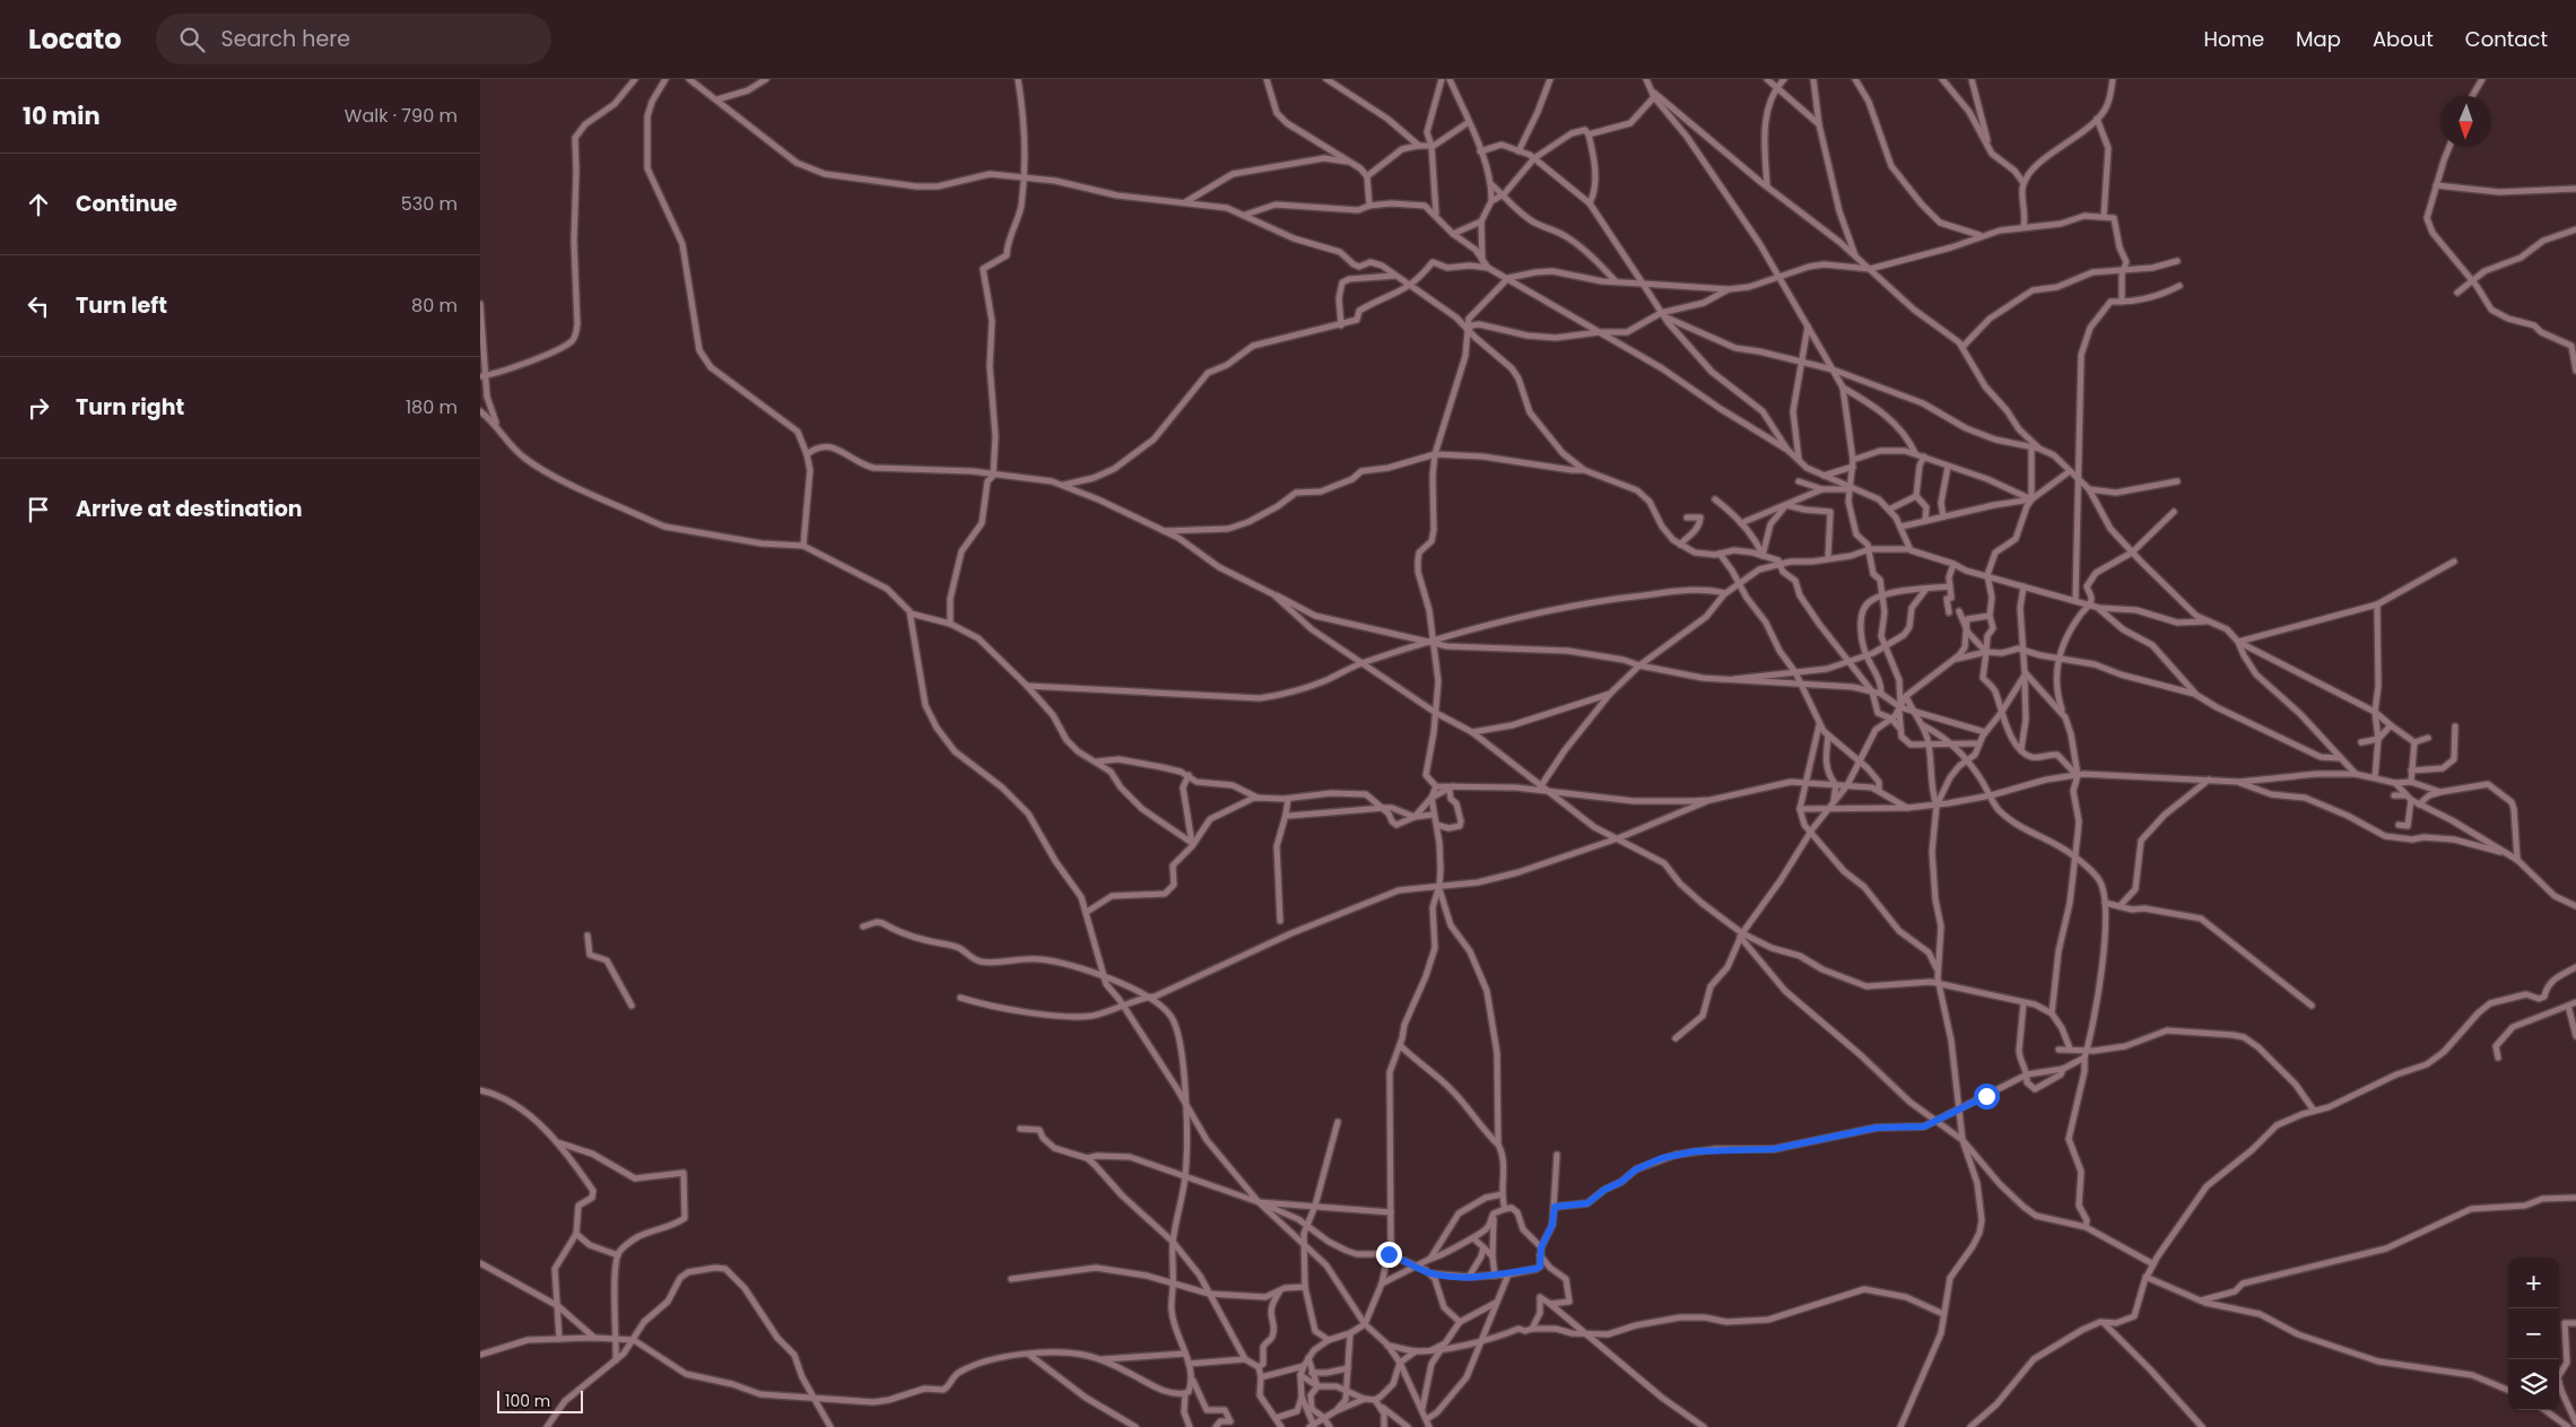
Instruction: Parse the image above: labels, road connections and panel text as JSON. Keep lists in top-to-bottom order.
{
  "scale_bar": "100 m",
  "north": "bottom",
  "page": {
    "header": "Locato",
    "search": "Search here",
    "nav": [
      "Home",
      "Map",
      "About",
      "Contact"
    ],
    "heading": ["10 min", "Walk · 790 m"],
    "list": [
      ["Continue", "530 m"],
      ["Turn left", "80 m"],
      ["Turn right", "180 m"],
      "Arrive at destination"
    ],
    "map_buttons": ["+", "−"],
    "scale": "100 m"
  }
}
